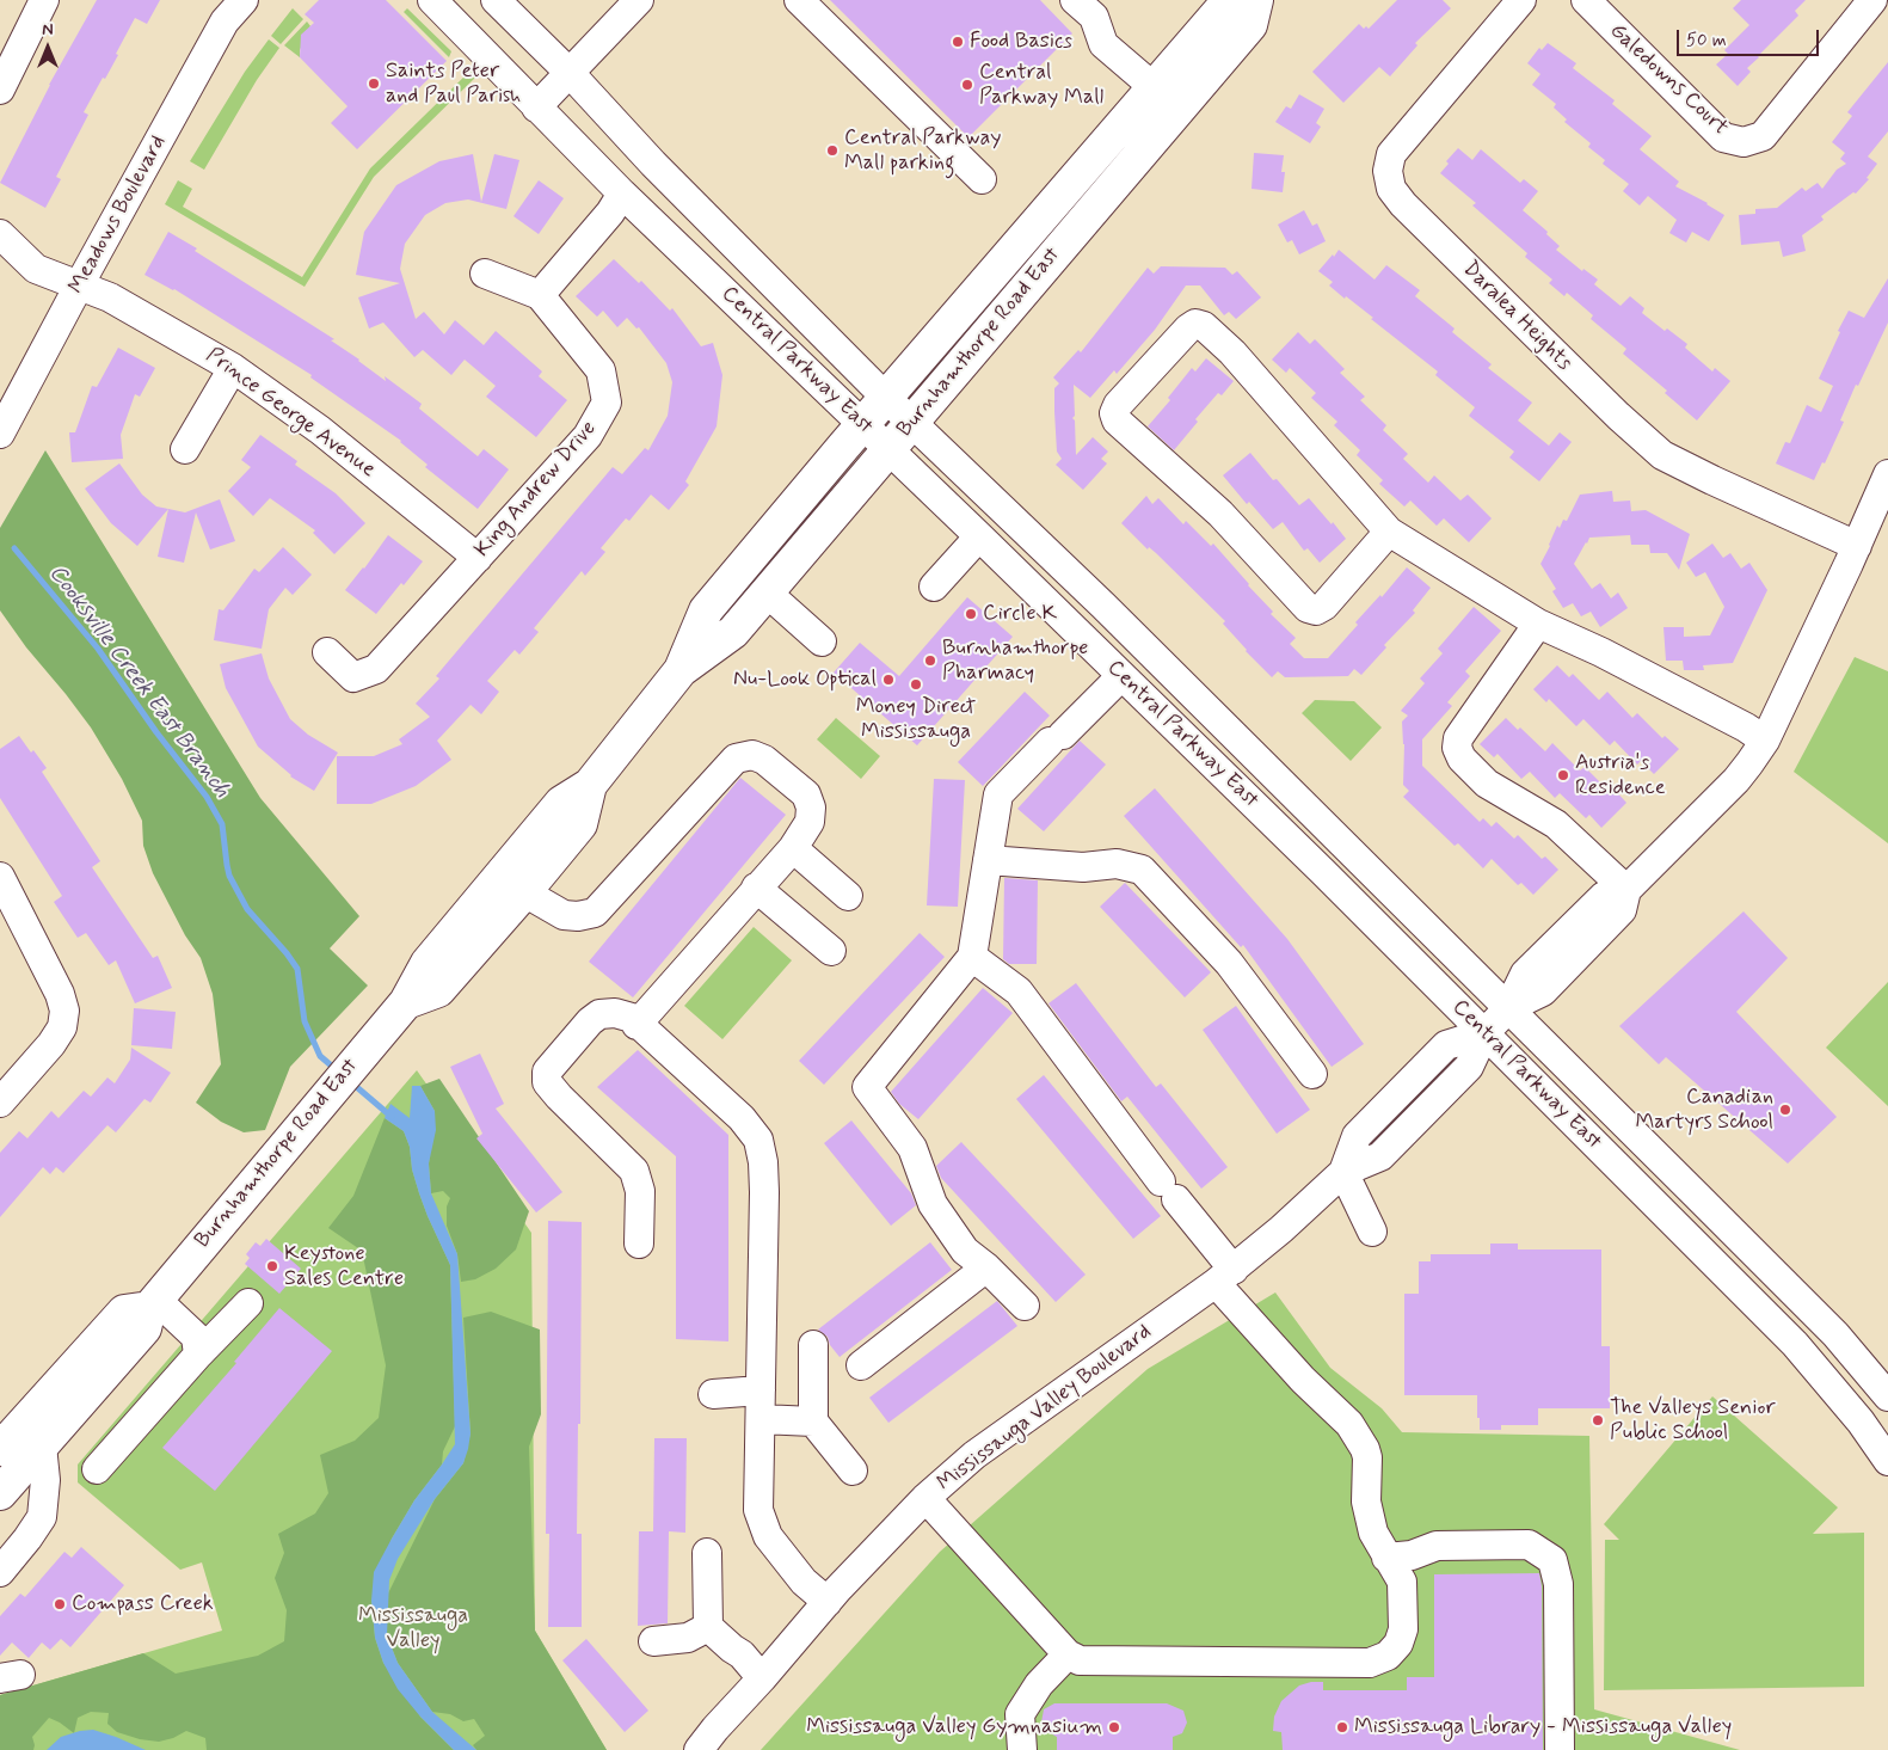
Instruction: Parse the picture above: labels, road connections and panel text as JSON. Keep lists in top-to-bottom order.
{
  "streets": {
    "main road": ["Burnhamthorpe Road East"],
    "street": [
      "Galedowns Court",
      "Meadows Boulevard",
      "Daralea Heights",
      "Central Parkway East",
      "Prince George Avenue",
      "King Andrew Drive",
      "Mississauga Valley Boulevard"
    ]
  },
  "crossings": [
    ["Meadows Boulevard", "Prince George Avenue"],
    ["Daralea Heights", "Mississauga Valley Boulevard"],
    ["Burnhamthorpe Road East", "Central Parkway East"],
    ["Central Parkway East", "Mississauga Valley Boulevard"],
    ["Prince George Avenue", "King Andrew Drive"]
  ],
  "water": ["Cooksville Creek East Branch"],
  "parks": ["Mississauga Valley"],
  "places": [
    "Food Basics",
    "Saints Peter and Paul Parish",
    "Central Parkway Mall",
    "Central Parkway Mall parking",
    "Circle K",
    "Burnhamthorpe Pharmacy",
    "Nu-Look Optical",
    "Money Direct Mississauga",
    "Austria's Residence",
    "Canadian Martyrs School",
    "Keystone Sales Centre",
    "The Valleys Senior Public School",
    "Compass Creek",
    "Mississauga Valley Gymnasium",
    "Mississauga Library - Mississauga Valley"
  ],
  "scale_bar": "50 m",
  "north": "top"
}
